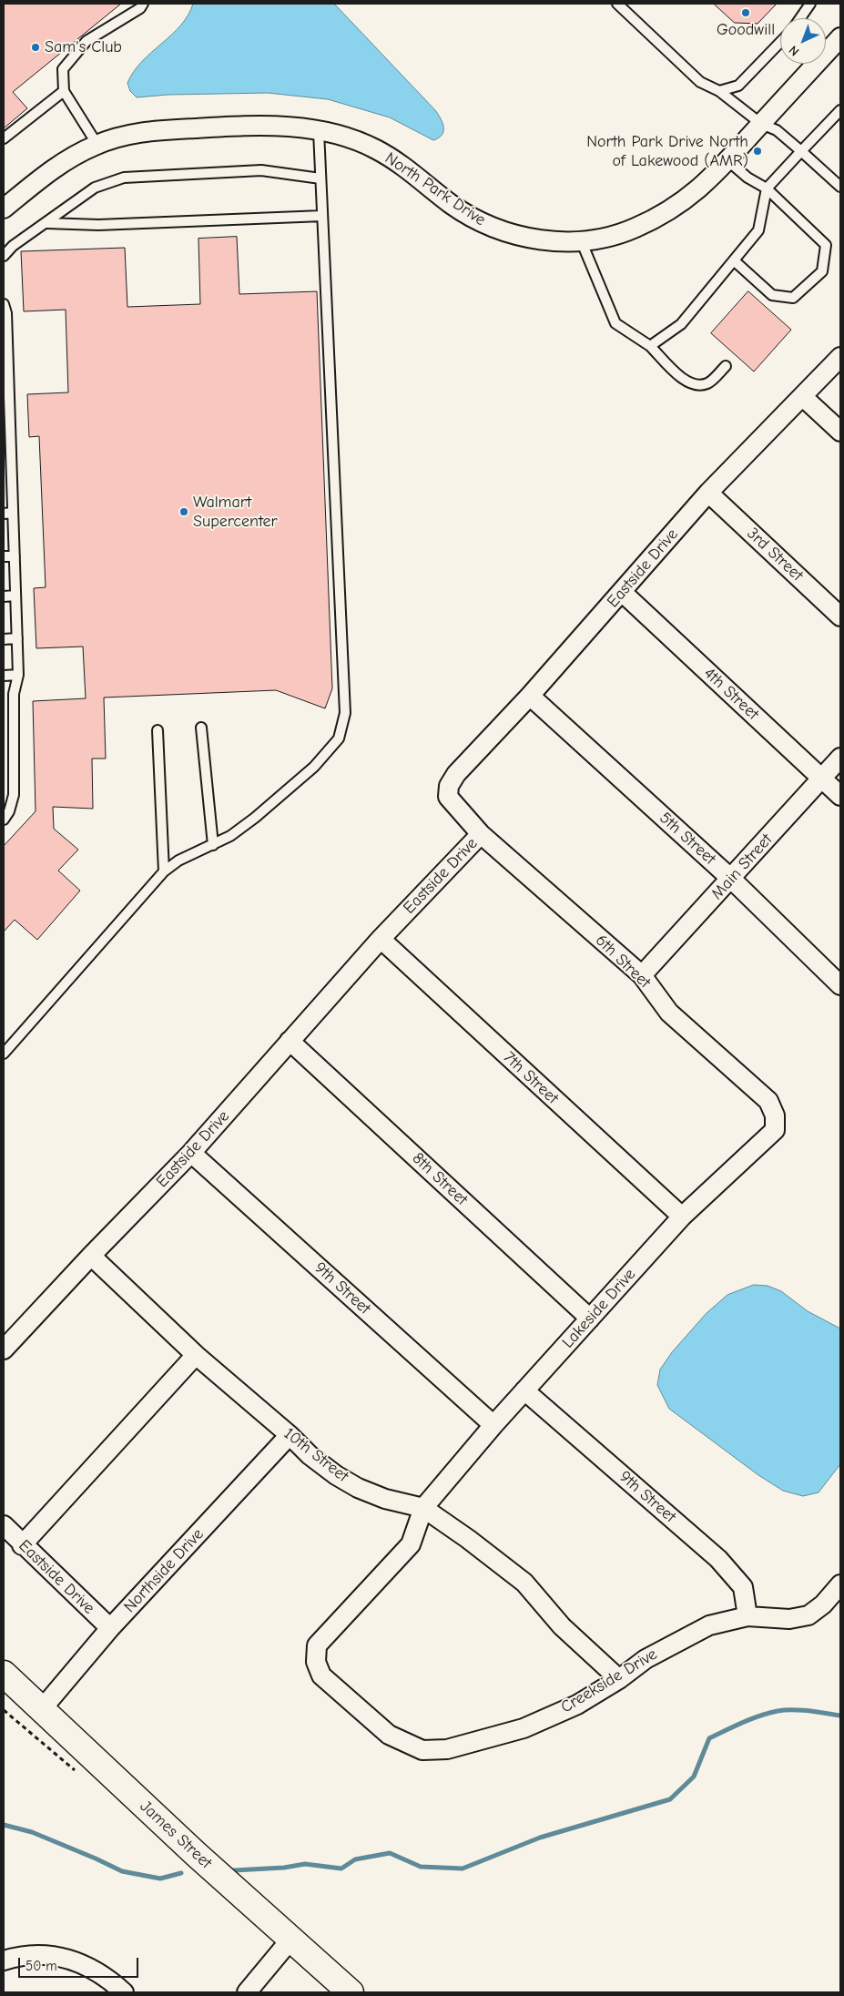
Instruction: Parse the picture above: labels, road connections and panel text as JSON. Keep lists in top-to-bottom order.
{
  "streets": {
    "street": [
      "North Park Drive",
      "3rd Street",
      "Eastside Drive",
      "4th Street",
      "5th Street",
      "Main Street",
      "6th Street",
      "7th Street",
      "8th Street",
      "9th Street",
      "Lakeside Drive",
      "10th Street",
      "Northside Drive",
      "Creekside Drive",
      "James Street"
    ]
  },
  "crossings": [
    ["3rd Street", "Eastside Drive"],
    ["Eastside Drive", "4th Street"],
    ["Eastside Drive", "5th Street"],
    ["Eastside Drive", "6th Street"],
    ["Eastside Drive", "7th Street"],
    ["Eastside Drive", "8th Street"],
    ["Eastside Drive", "9th Street"],
    ["Eastside Drive", "10th Street"],
    ["Eastside Drive", "Northside Drive"],
    ["4th Street", "Main Street"],
    ["5th Street", "Main Street"],
    ["Main Street", "6th Street"],
    ["6th Street", "Lakeside Drive"],
    ["7th Street", "Lakeside Drive"],
    ["8th Street", "Lakeside Drive"],
    ["9th Street", "Lakeside Drive"],
    ["9th Street", "Creekside Drive"],
    ["Lakeside Drive", "10th Street"],
    ["Lakeside Drive", "Creekside Drive"],
    ["10th Street", "Northside Drive"],
    ["10th Street", "Creekside Drive"],
    ["Northside Drive", "James Street"]
  ],
  "places": [
    "Goodwill",
    "Sam's Club",
    "North Park Drive North of Lakewood (AMR)",
    "Walmart Supercenter"
  ],
  "scale_bar": "50 m",
  "north": "bottom left"
}
